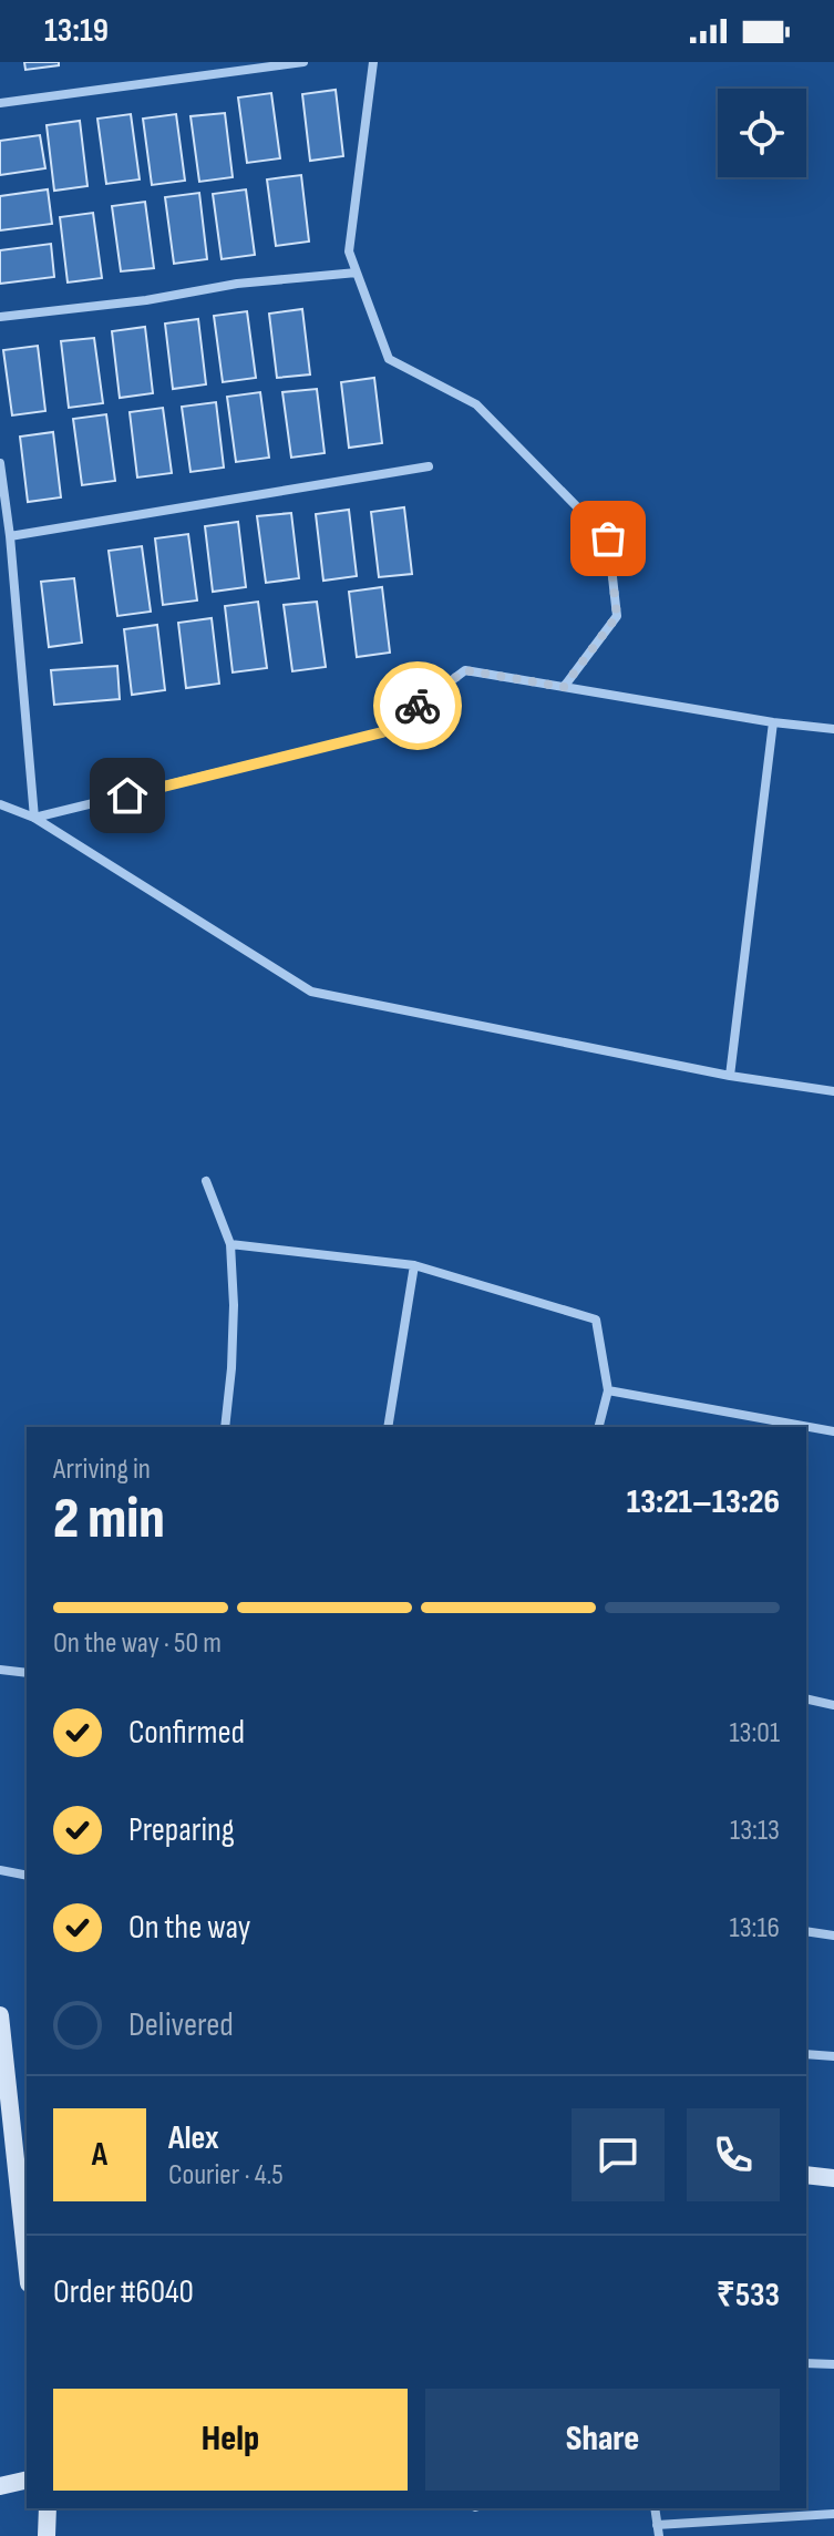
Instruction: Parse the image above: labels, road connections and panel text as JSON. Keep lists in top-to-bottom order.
{
  "page": {
    "status": "13:19",
    "heading": ["2 min", "Arriving in", "13:21–13:26"],
    "panel": [
      "Alex",
      "Courier · 4.5",
      "Order #6040",
      "₹533"
    ],
    "bar": "On the way · 50 m",
    "list": [
      ["Confirmed", "13:01"],
      ["Preparing", "13:13"],
      ["On the way", "13:16"],
      "Delivered"
    ],
    "round": "A",
    "buttons": ["Help", "Share"]
  }
}
